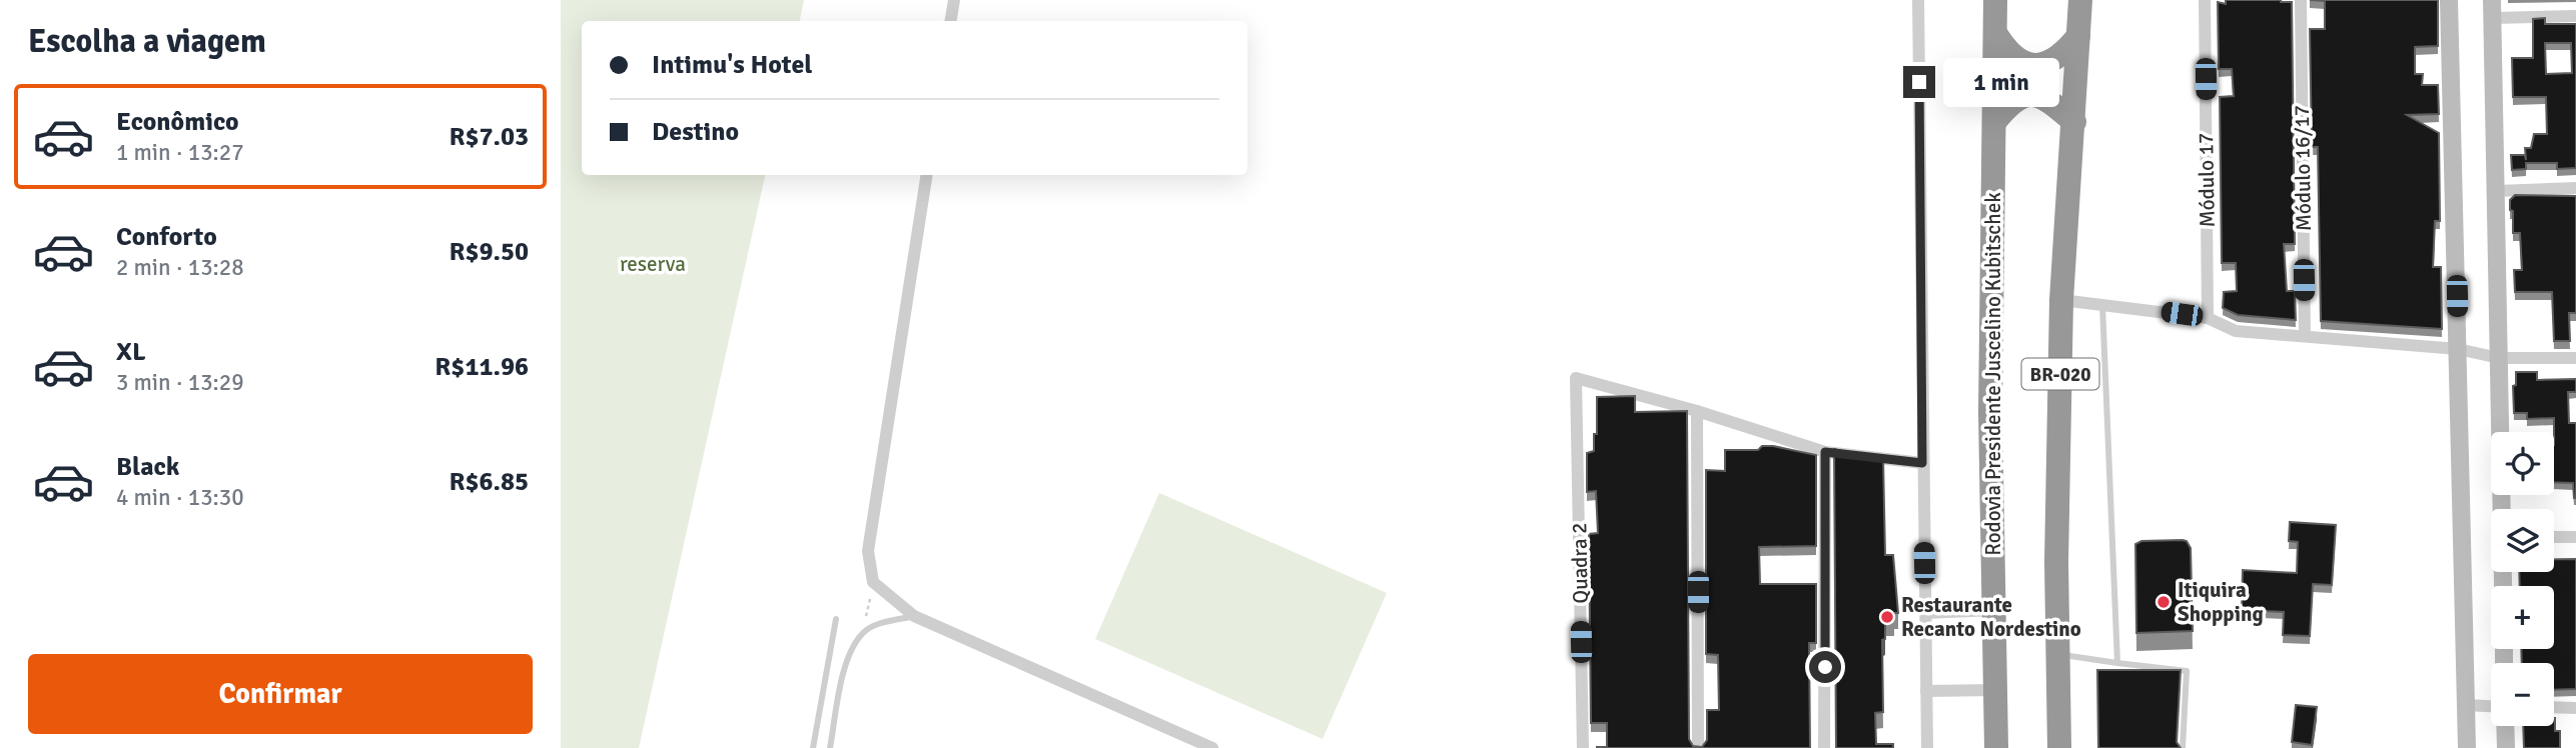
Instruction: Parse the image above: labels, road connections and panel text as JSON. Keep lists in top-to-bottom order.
{
  "streets": {
    "highway": ["Rodovia Presidente Juscelino Kubitschek", "BR-020"],
    "street": ["Módulo 16/17", "Módulo 17", "Quadra 2"]
  },
  "parks": ["reserva"],
  "places": ["Itiquira Shopping", "Restaurante Recanto Nordestino"],
  "page": {
    "heading": "Escolha a viagem",
    "banner": ["Intimu's Hotel", "Destino"],
    "bubble": "1 min",
    "list": [
      {
        "name": "Econômico",
        "note": "1 min · 13:27",
        "value": "R$7.03"
      },
      {
        "name": "Conforto",
        "note": "2 min · 13:28",
        "value": "R$9.50"
      },
      {
        "name": "XL",
        "note": "3 min · 13:29",
        "value": "R$11.96"
      },
      {
        "name": "Black",
        "note": "4 min · 13:30",
        "value": "R$6.85"
      }
    ],
    "map_buttons": ["+", "−"],
    "buttons": "Confirmar"
  }
}
